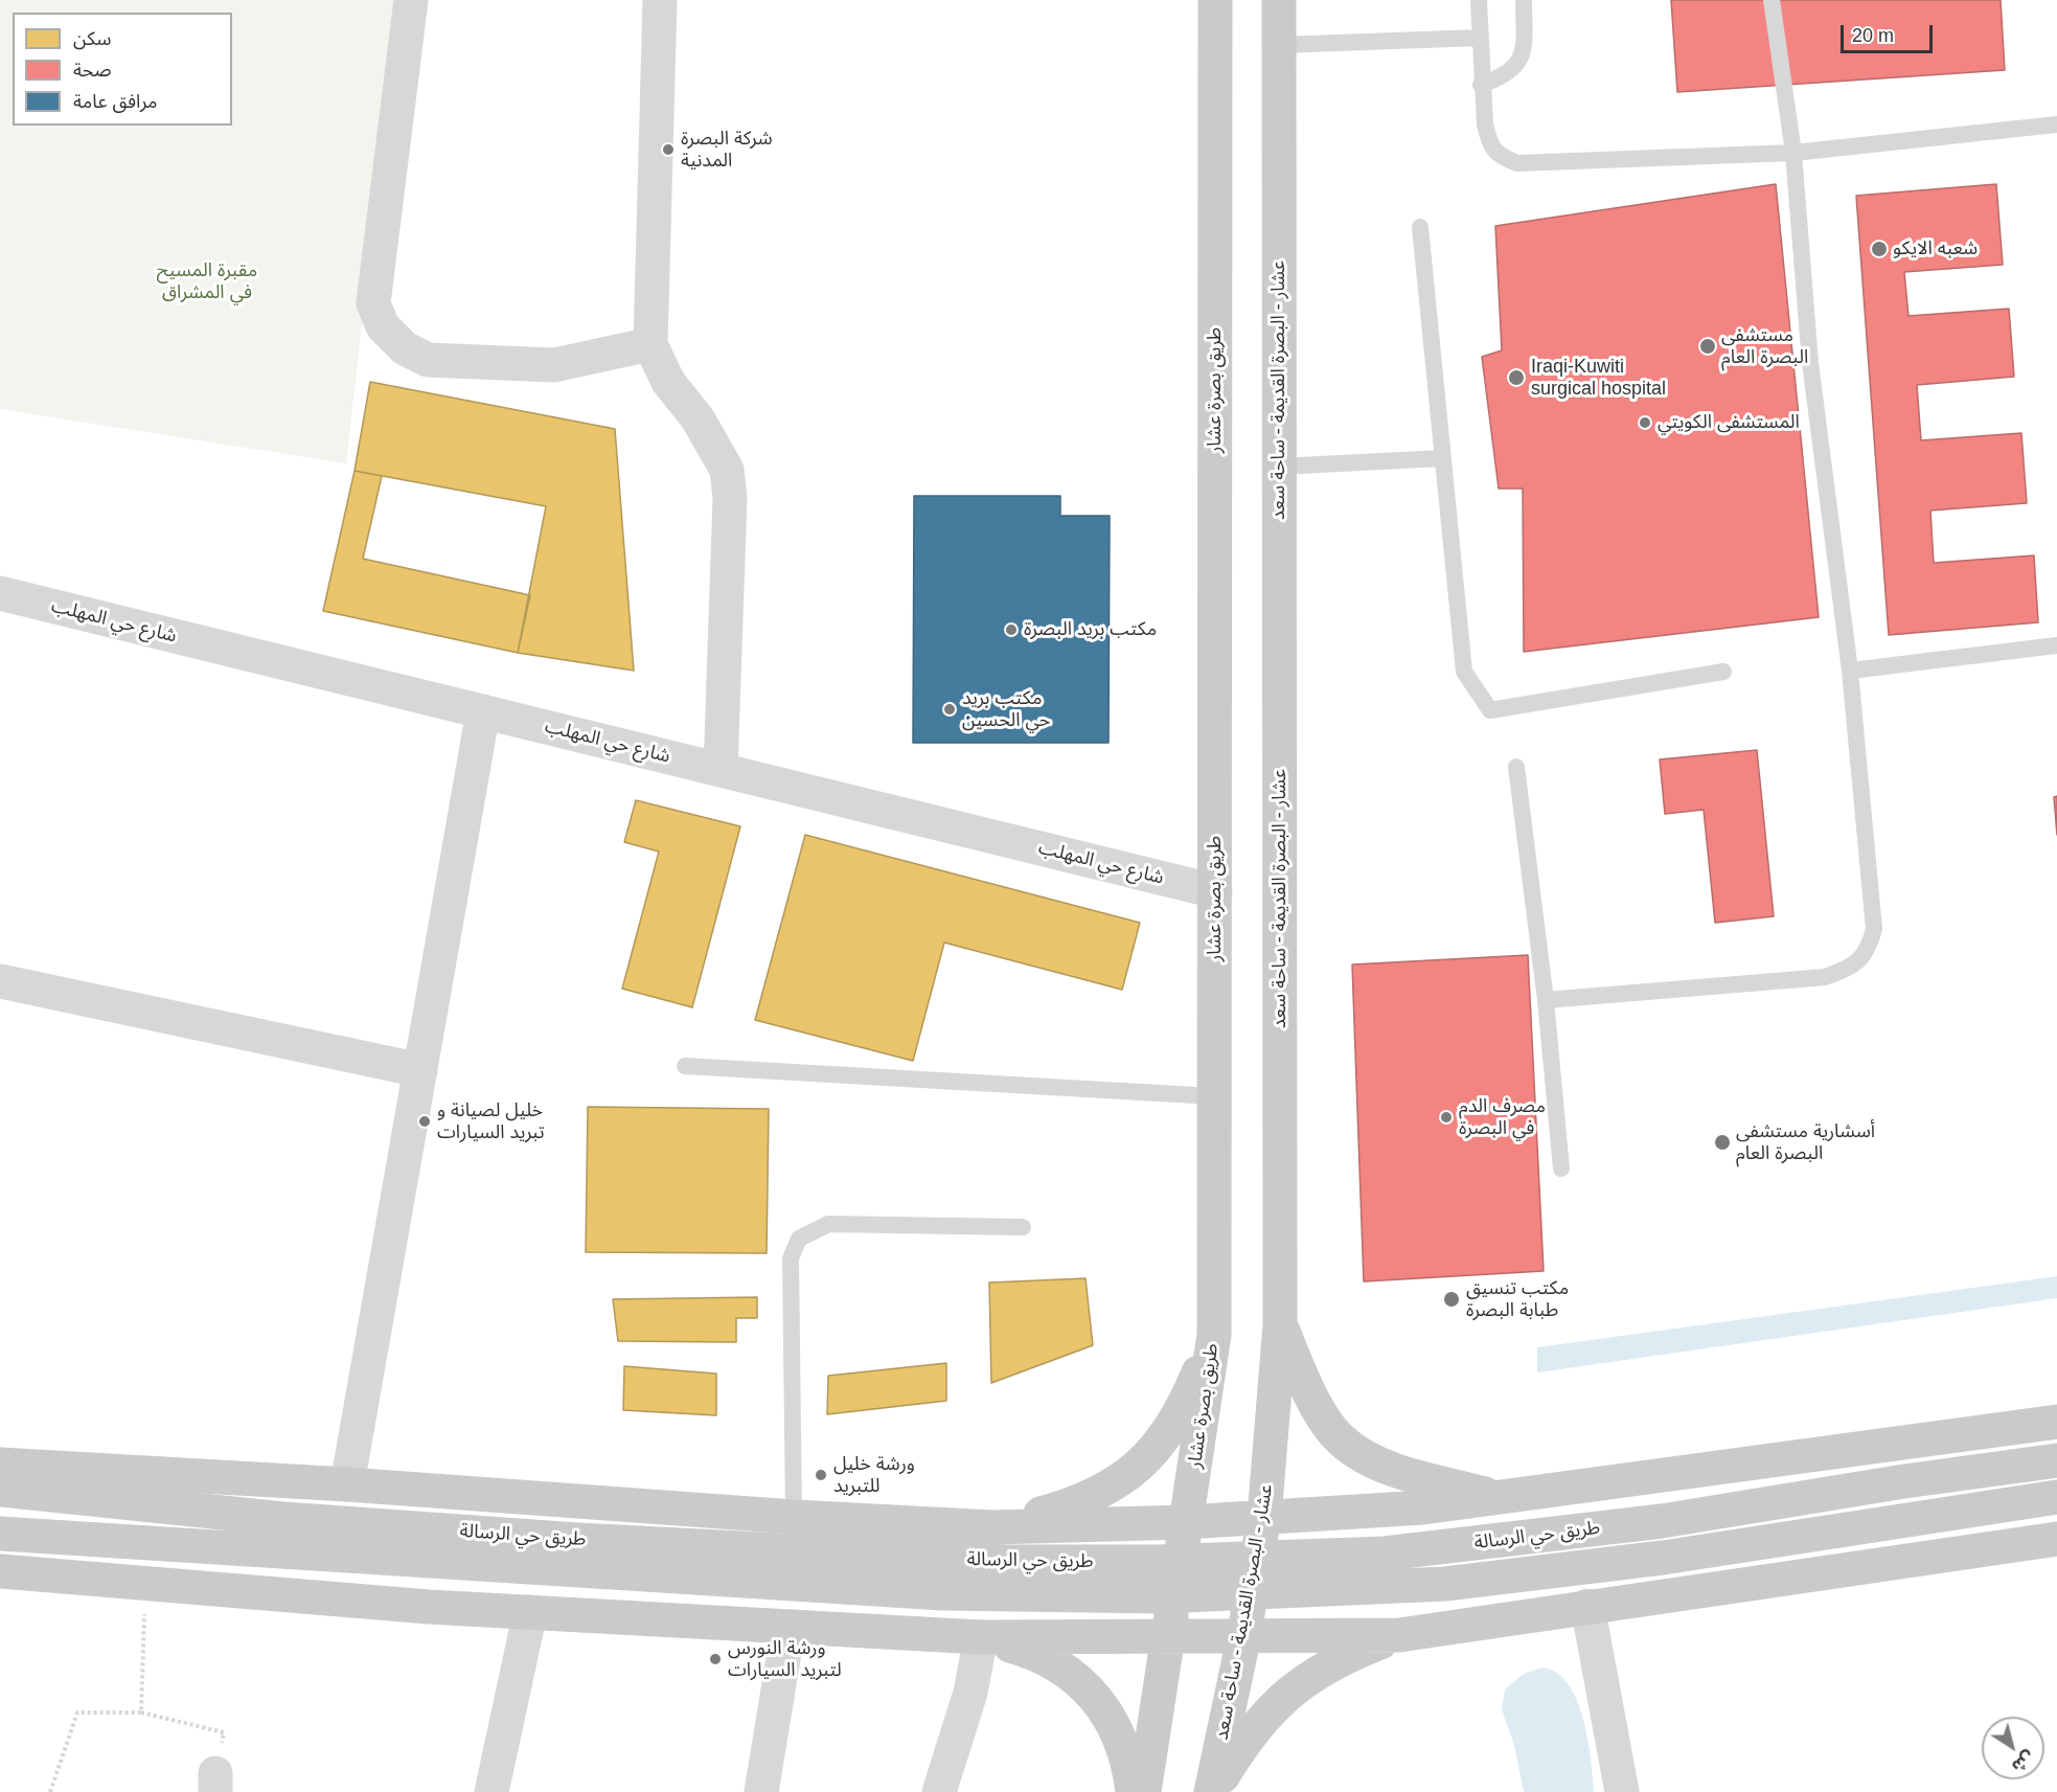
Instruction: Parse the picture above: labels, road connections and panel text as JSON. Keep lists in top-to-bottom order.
{
  "streets": {
    "main road": ["طريق بصرة عشار", "عشار - البصرة القديمة - ساحة سعد", "طريق حي الرسالة"],
    "street": ["شارع حي المهلب"]
  },
  "crossings": [
    ["طريق بصرة عشار", "شارع حي المهلب"],
    ["طريق بصرة عشار", "طريق حي الرسالة"],
    ["عشار - البصرة القديمة - ساحة سعد", "طريق حي الرسالة"]
  ],
  "parks": ["مقبرة المسيح في المشراق"],
  "places": [
    "شركة البصرة المدنية",
    "شعبه الايكو",
    "مستشفى البصرة العام",
    "Iraqi-Kuwiti surgical hospital",
    "المستشفى الكويتي",
    "مكتب بريد البصرة",
    "مكتب بريد حي الحسين",
    "مصرف الدم في البصرة",
    "خليل لصيانة و تبريد السيارات",
    "أسشارية مستشفى البصرة العام",
    "مكتب تنسيق طبابة البصرة",
    "ورشة خليل للتبريد",
    "ورشة النورس لتبريد السيارات"
  ],
  "legend": ["سكن", "صحة", "مرافق عامة"],
  "scale_bar": "20 m",
  "north": "bottom right"
}
